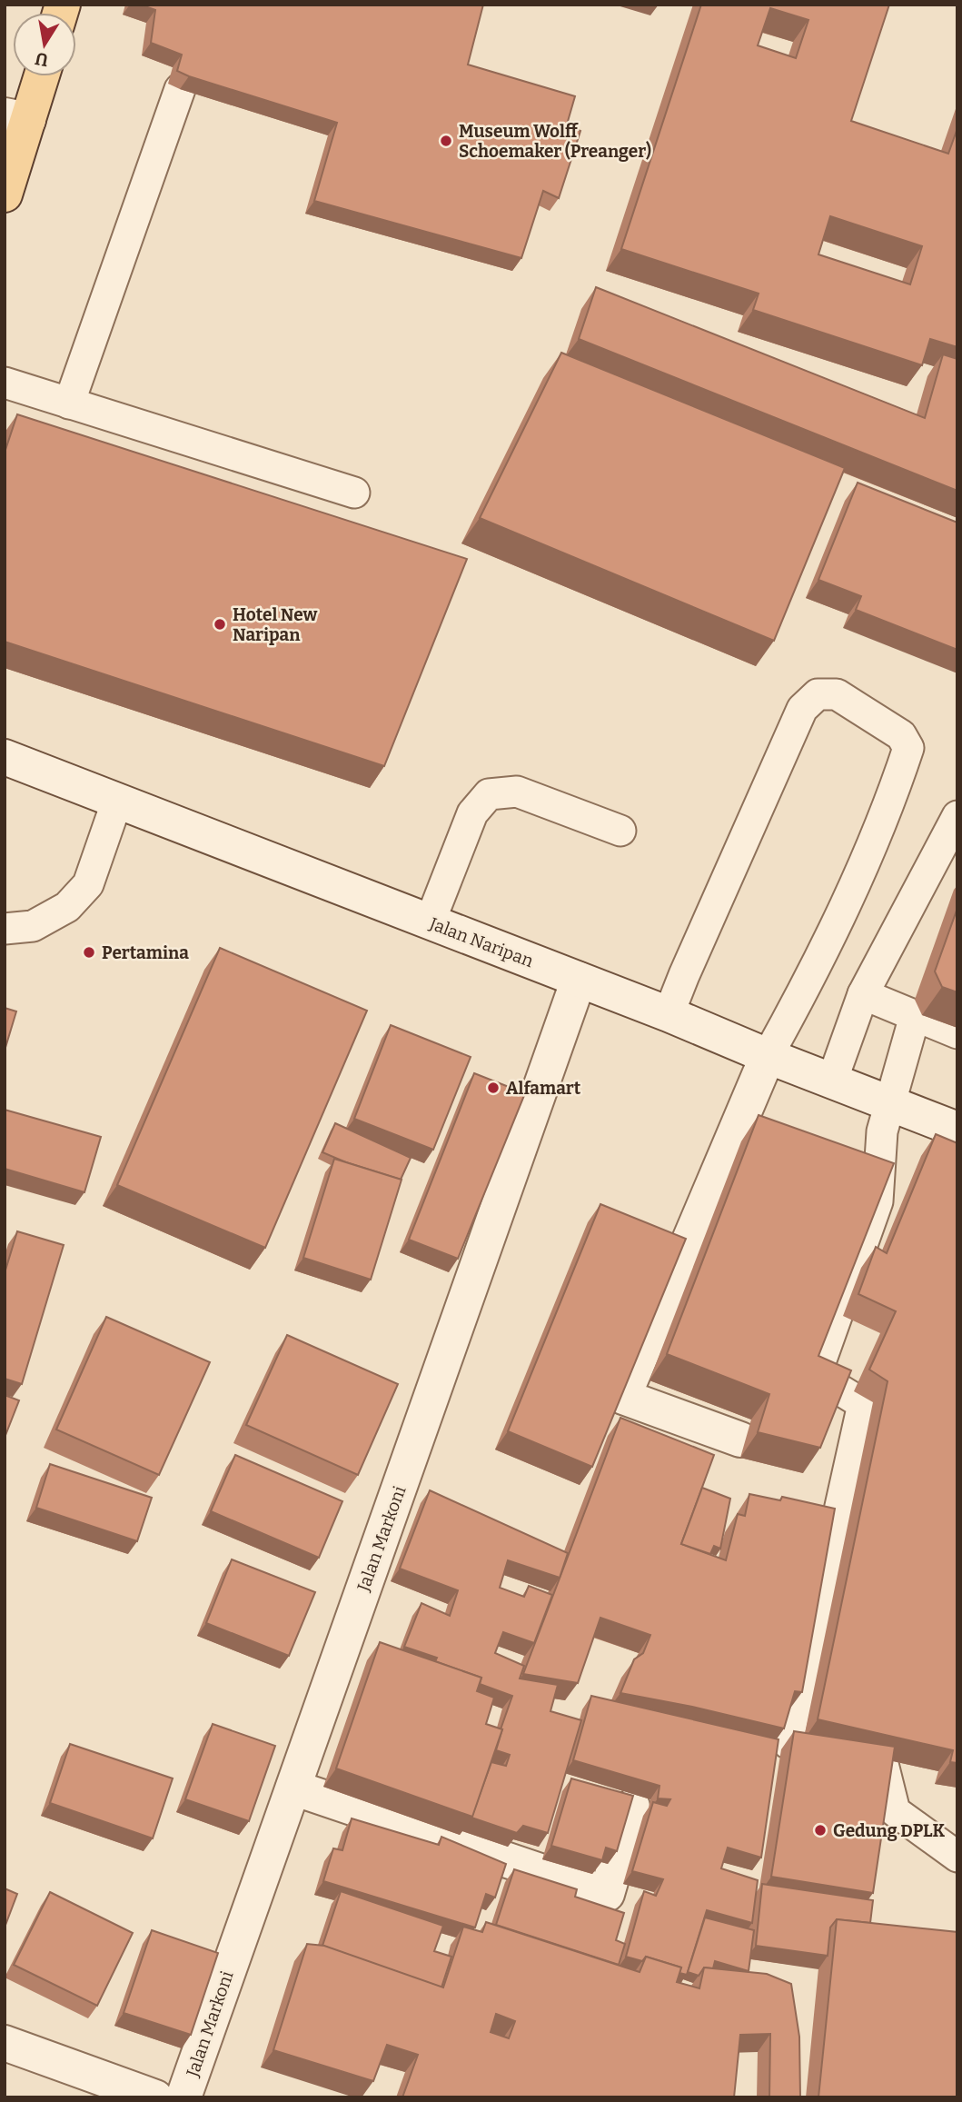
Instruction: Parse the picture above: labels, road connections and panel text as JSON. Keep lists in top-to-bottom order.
{
  "streets": {
    "street": ["Jalan Naripan", "Jalan Markoni"]
  },
  "crossings": [
    ["Jalan Naripan", "Jalan Markoni"]
  ],
  "places": [
    "Museum Wolff Schoemaker (Preanger)",
    "Hotel New Naripan",
    "Pertamina",
    "Alfamart",
    "Gedung DPLK"
  ],
  "north": "bottom"
}
